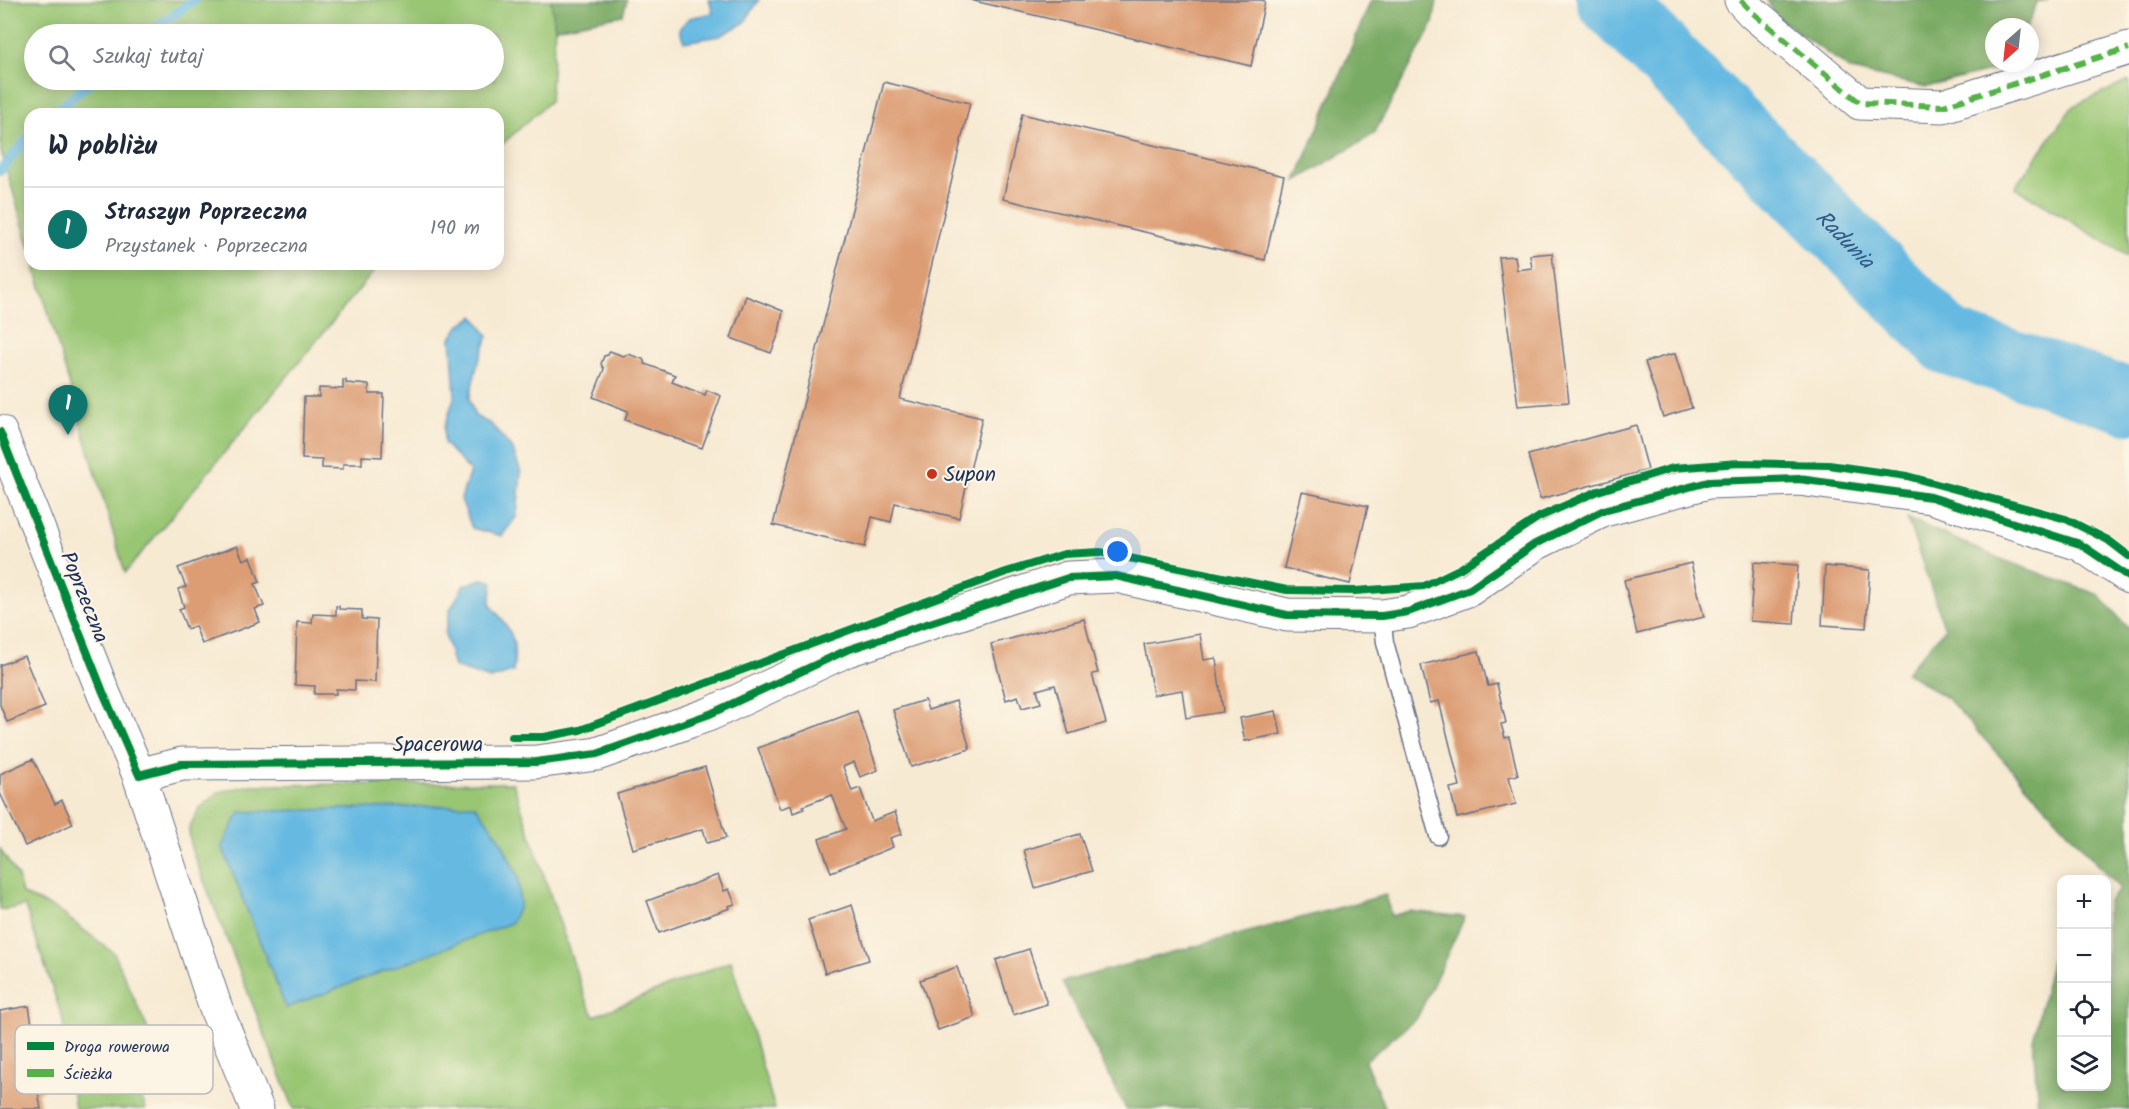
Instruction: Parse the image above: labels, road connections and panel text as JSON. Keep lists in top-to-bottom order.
{
  "streets": {
    "street": ["Poprzeczna", "Spacerowa"]
  },
  "crossings": [
    ["Poprzeczna", "Spacerowa"]
  ],
  "water": ["Radunia"],
  "places": ["Supon"],
  "legend": ["Droga rowerowa", "Ścieżka"],
  "north": "bottom left",
  "page": {
    "search": "Szukaj tutaj",
    "heading": "W pobliżu",
    "list": [
      {
        "mark": "1",
        "name": "Straszyn Poprzeczna",
        "note": "Przystanek · Poprzeczna",
        "value": "190 m"
      }
    ],
    "pins": "1",
    "map_buttons": ["+", "−"]
  }
}
